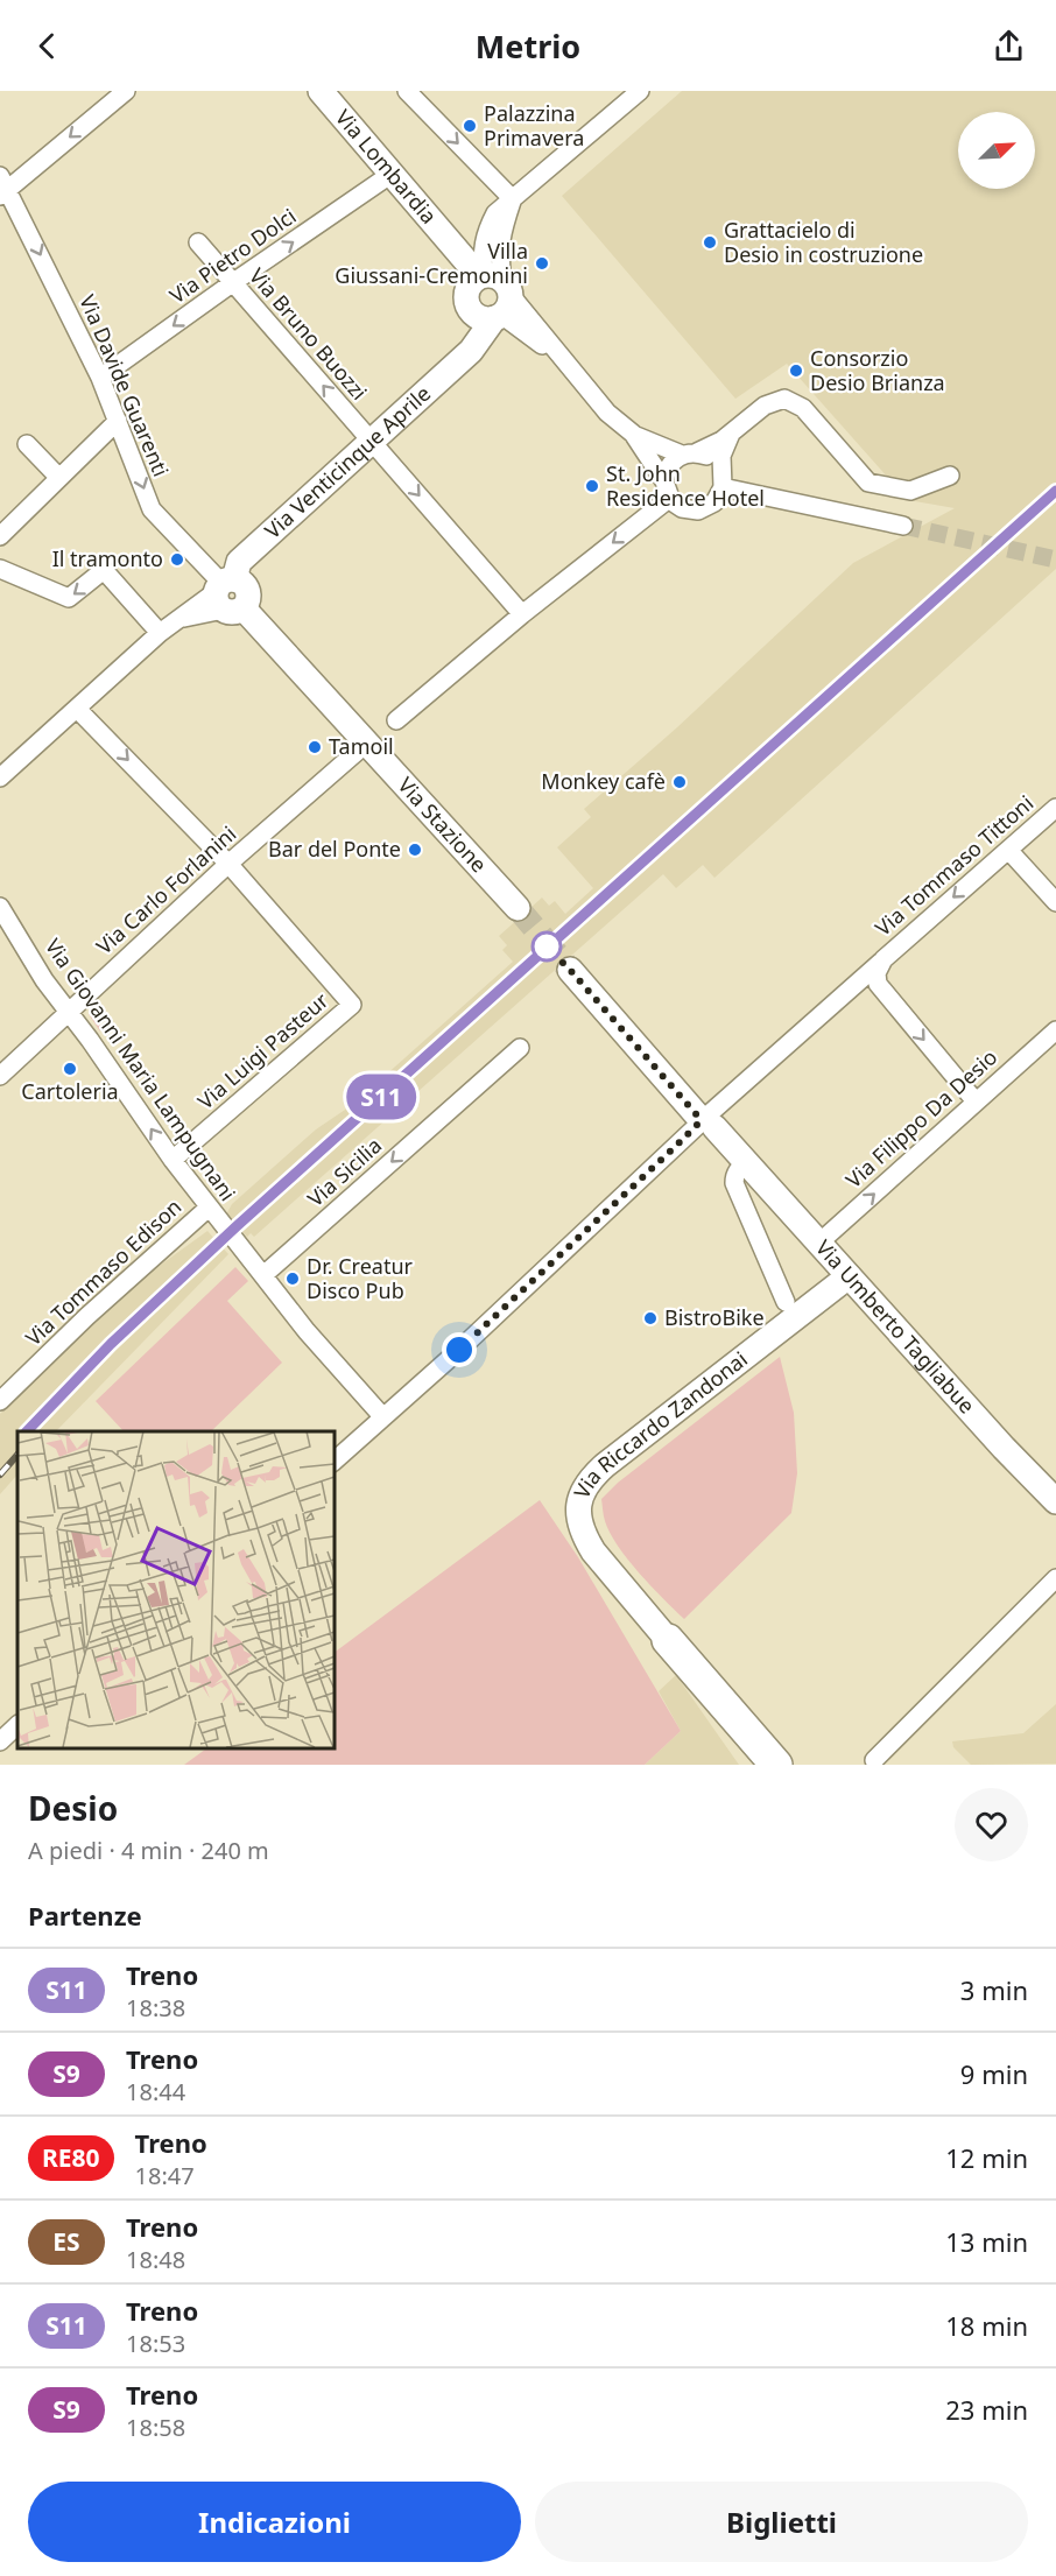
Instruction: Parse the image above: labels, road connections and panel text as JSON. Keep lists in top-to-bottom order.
{
  "streets": {
    "street": [
      "Via Lombardia",
      "Via Pietro Dolci",
      "Via Bruno Buozzi",
      "Via Davide Guarenti",
      "Via Venticinque Aprile",
      "Via Stazione",
      "Via Tommaso Tittoni",
      "Via Carlo Forlanini",
      "Via Luigi Pasteur",
      "Via Giovanni Maria Lampugnani",
      "Via Filippo Da Desio",
      "Via Sicilia",
      "Via Tommaso Edison",
      "Via Umberto Tagliabue",
      "Via Riccardo Zandonai"
    ]
  },
  "crossings": [
    ["Via Lombardia", "Via Pietro Dolci"],
    ["Via Lombardia", "Via Venticinque Aprile"],
    ["Via Pietro Dolci", "Via Bruno Buozzi"],
    ["Via Pietro Dolci", "Via Davide Guarenti"],
    ["Via Bruno Buozzi", "Via Venticinque Aprile"],
    ["Via Davide Guarenti", "Via Venticinque Aprile"],
    ["Via Stazione", "Via Carlo Forlanini"],
    ["Via Tommaso Tittoni", "Via Umberto Tagliabue"],
    ["Via Carlo Forlanini", "Via Luigi Pasteur"],
    ["Via Carlo Forlanini", "Via Giovanni Maria Lampugnani"],
    ["Via Luigi Pasteur", "Via Giovanni Maria Lampugnani"],
    ["Via Giovanni Maria Lampugnani", "Via Sicilia"],
    ["Via Giovanni Maria Lampugnani", "Via Tommaso Edison"],
    ["Via Filippo Da Desio", "Via Umberto Tagliabue"],
    ["Via Umberto Tagliabue", "Via Riccardo Zandonai"]
  ],
  "one_way": ["Via Davide Guarenti", "Via Filippo Da Desio", "Via Sicilia"],
  "places": [
    "Palazzina Primavera",
    "Grattacielo di Desio in costruzione",
    "Villa Giussani-Cremonini",
    "Consorzio Desio Brianza",
    "St. John Residence Hotel",
    "Il tramonto",
    "Tamoil",
    "Monkey cafè",
    "Bar del Ponte",
    "Cartoleria",
    "Dr. Creatur Disco Pub",
    "BistroBike"
  ],
  "north": "top right",
  "page": {
    "header": "Metrio",
    "on_map": "S11",
    "heading": [
      ["Desio", "A piedi · 4 min · 240 m"],
      "Partenze"
    ],
    "list": [
      {
        "mark": "S11",
        "name": "Treno",
        "note": "18:38",
        "value": "3 min"
      },
      {
        "mark": "S9",
        "name": "Treno",
        "note": "18:44",
        "value": "9 min"
      },
      {
        "mark": "RE80",
        "name": "Treno",
        "note": "18:47",
        "value": "12 min"
      },
      {
        "mark": "ES",
        "name": "Treno",
        "note": "18:48",
        "value": "13 min"
      },
      {
        "mark": "S11",
        "name": "Treno",
        "note": "18:53",
        "value": "18 min"
      },
      {
        "mark": "S9",
        "name": "Treno",
        "note": "18:58",
        "value": "23 min"
      }
    ],
    "buttons": ["Indicazioni", "Biglietti"]
  }
}
